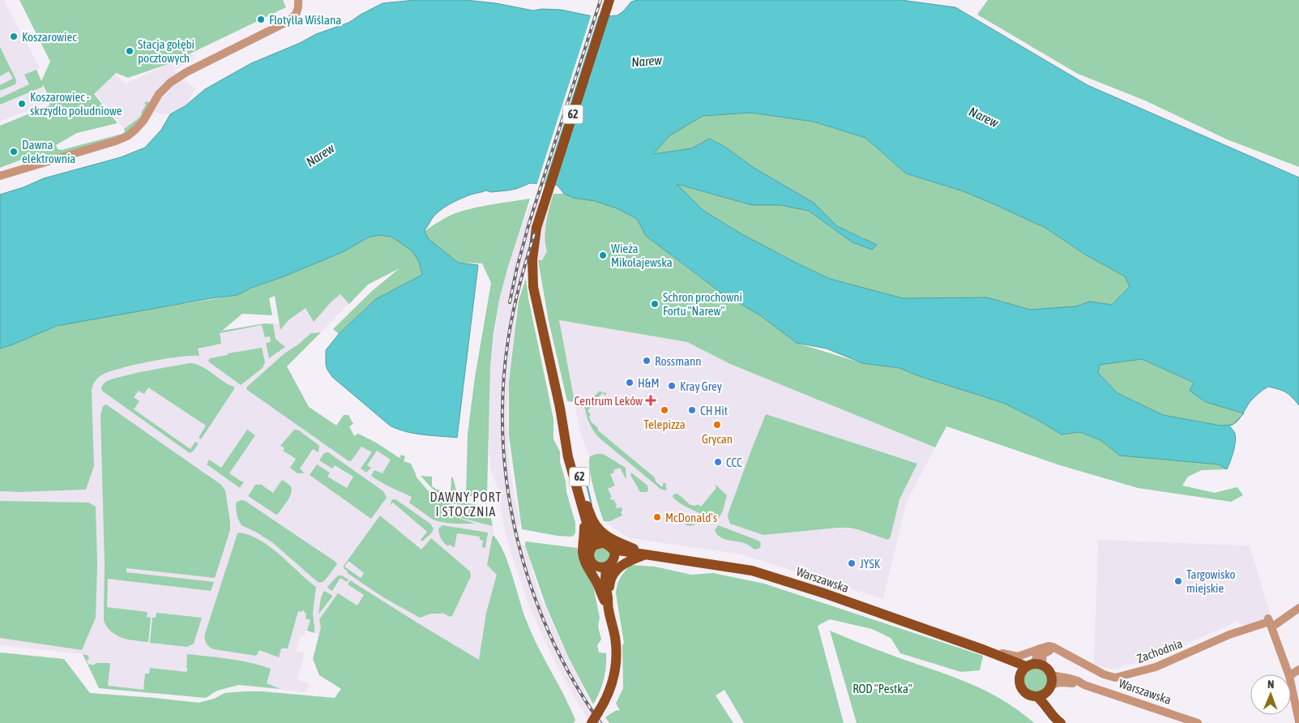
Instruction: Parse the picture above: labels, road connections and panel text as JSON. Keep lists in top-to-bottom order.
{
  "streets": {
    "main road": ["62", "Warszawska"],
    "street": ["Zachodnia"]
  },
  "crossings": [
    ["62", "Warszawska"],
    ["Warszawska", "Zachodnia"]
  ],
  "districts": ["DAWNY PORT I STOCZNIA"],
  "water": ["Narew"],
  "parks": ["ROD \"Pestka\""],
  "places": {
    "other": [
      "Flotylla Wiślana",
      "Koszarowiec",
      "Stacja gołębi pocztowych",
      "Koszarowiec - skrzydło południowe",
      "Dawna elektrownia",
      "Wieża Mikołajewska",
      "Schron prochowni Fortu \"Narew\"",
      "Rossmann",
      "H&M",
      "Kray Grey",
      "Telepizza",
      "CH Hit",
      "Grycan",
      "CCC",
      "McDonald's",
      "JYSK",
      "Targowisko miejskie"
    ],
    "health": ["Centrum Leków"]
  },
  "north": "top"
}
